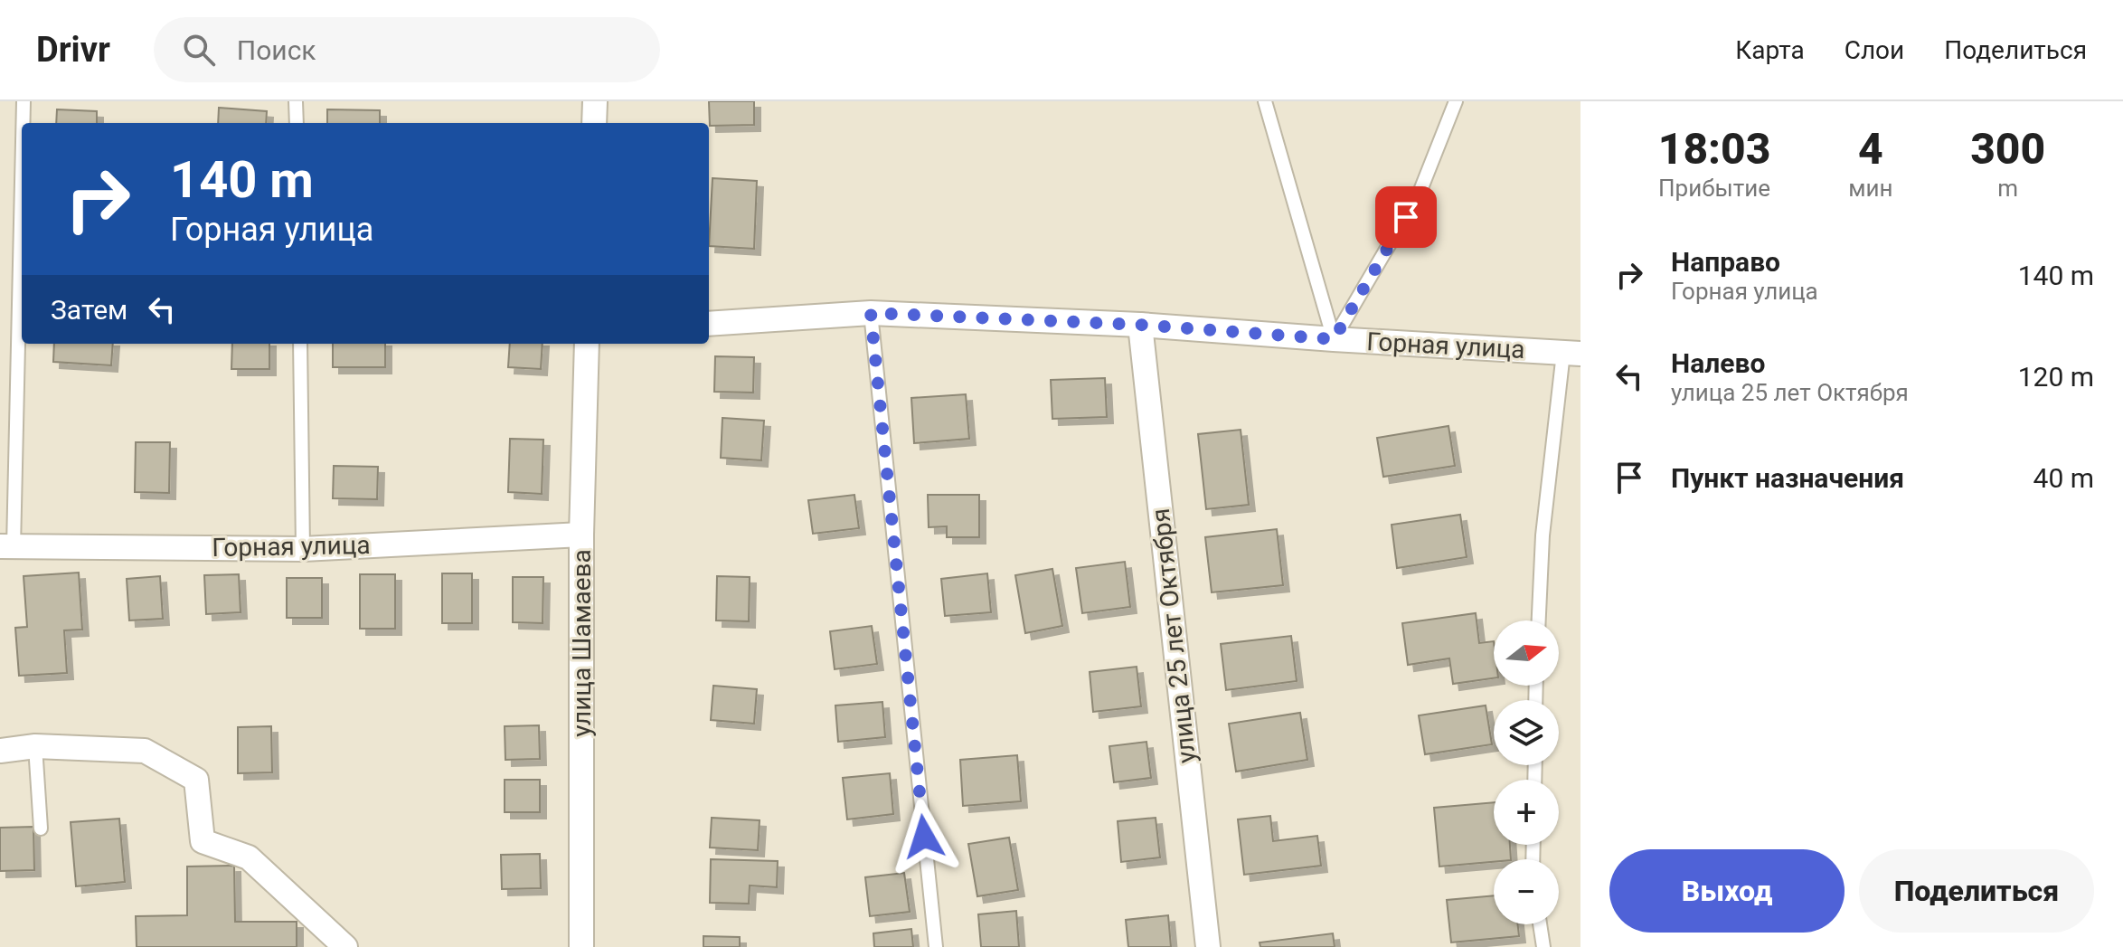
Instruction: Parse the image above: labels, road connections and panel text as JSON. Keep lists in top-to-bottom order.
{
  "streets": {
    "street": ["Горная улица", "улица 25 лет Октября", "улица Шамаева"]
  },
  "crossings": [
    ["Горная улица", "улица 25 лет Октября"],
    ["Горная улица", "улица Шамаева"]
  ],
  "north": "right",
  "page": {
    "header": "Drivr",
    "search": "Поиск",
    "nav": ["Карта", "Слои", "Поделиться"],
    "eta": [
      "18:03",
      "Прибытие",
      "4",
      "мин",
      "300",
      "m"
    ],
    "turn": ["140 m", "Горная улица"],
    "list": [
      {
        "name": "Направо",
        "note": "Горная улица",
        "value": "140 m"
      },
      {
        "name": "Налево",
        "note": "улица 25 лет Октября",
        "value": "120 m"
      },
      {
        "name": "Пункт назначения",
        "value": "40 m"
      }
    ],
    "then": "Затем",
    "map_buttons": ["+", "−"],
    "buttons": ["Выход", "Поделиться"]
  }
}
